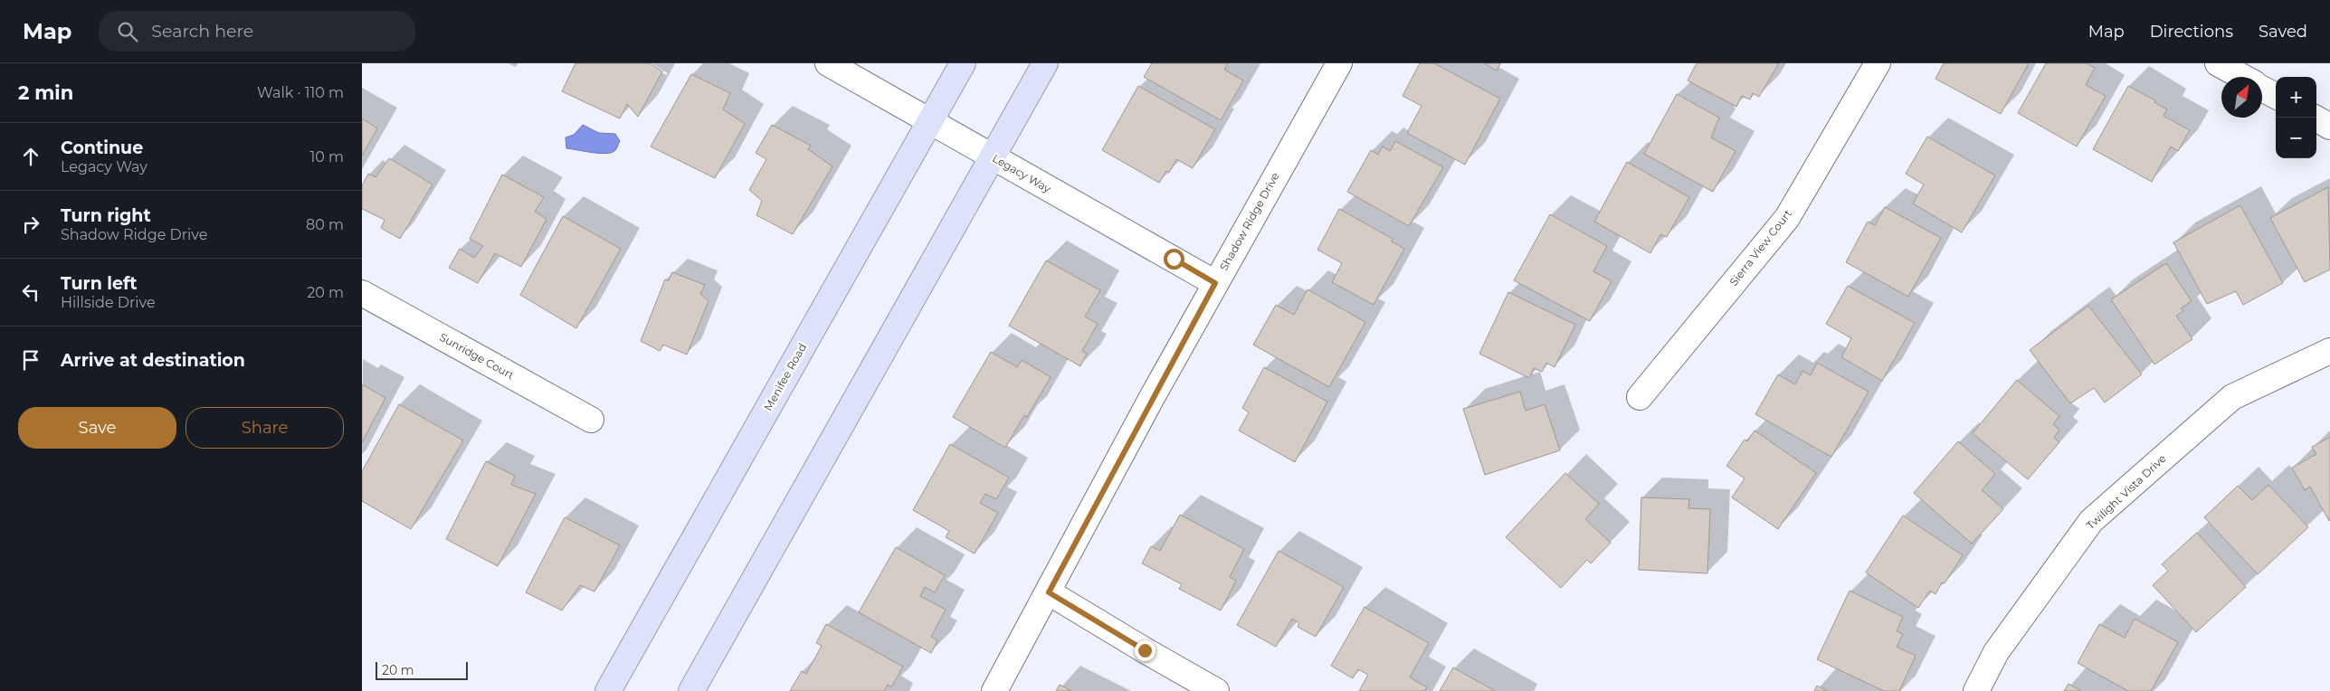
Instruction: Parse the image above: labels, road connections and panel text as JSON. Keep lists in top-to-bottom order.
{
  "streets": {
    "main road": ["Menifee Road"],
    "street": [
      "Legacy Way",
      "Shadow Ridge Drive",
      "Sierra View Court",
      "Sunridge Court",
      "Twilight Vista Drive"
    ]
  },
  "crossings": [
    ["Legacy Way", "Shadow Ridge Drive"],
    ["Legacy Way", "Menifee Road"]
  ],
  "scale_bar": "20 m",
  "north": "top right",
  "page": {
    "header": "Map",
    "search": "Search here",
    "nav": ["Map", "Directions", "Saved"],
    "heading": ["2 min", "Walk · 110 m"],
    "map_buttons": ["+", "−"],
    "list": [
      ["Continue", "Legacy Way", "10 m"],
      ["Turn right", "Shadow Ridge Drive", "80 m"],
      ["Turn left", "Hillside Drive", "20 m"],
      "Arrive at destination"
    ],
    "buttons": ["Save", "Share"],
    "scale": "20 m"
  }
}
